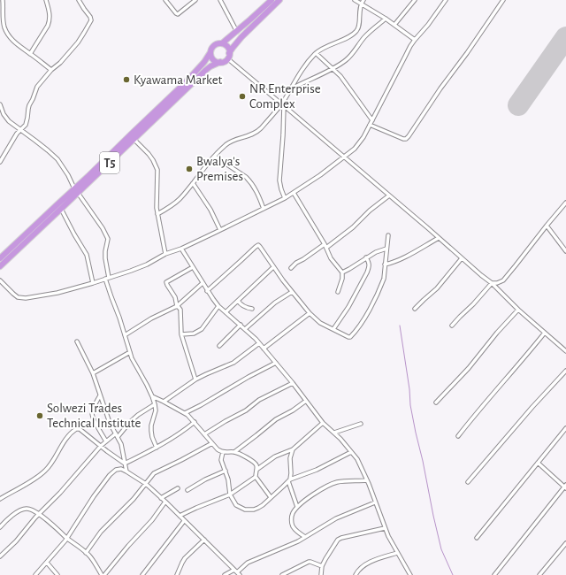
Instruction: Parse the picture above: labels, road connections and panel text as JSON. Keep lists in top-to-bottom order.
{
  "streets": {
    "highway": ["T5"]
  },
  "places": [
    "Kyawama Market",
    "NR Enterprise Complex",
    "Bwalya's Premises",
    "Solwezi Trades Technical Institute"
  ]
}
